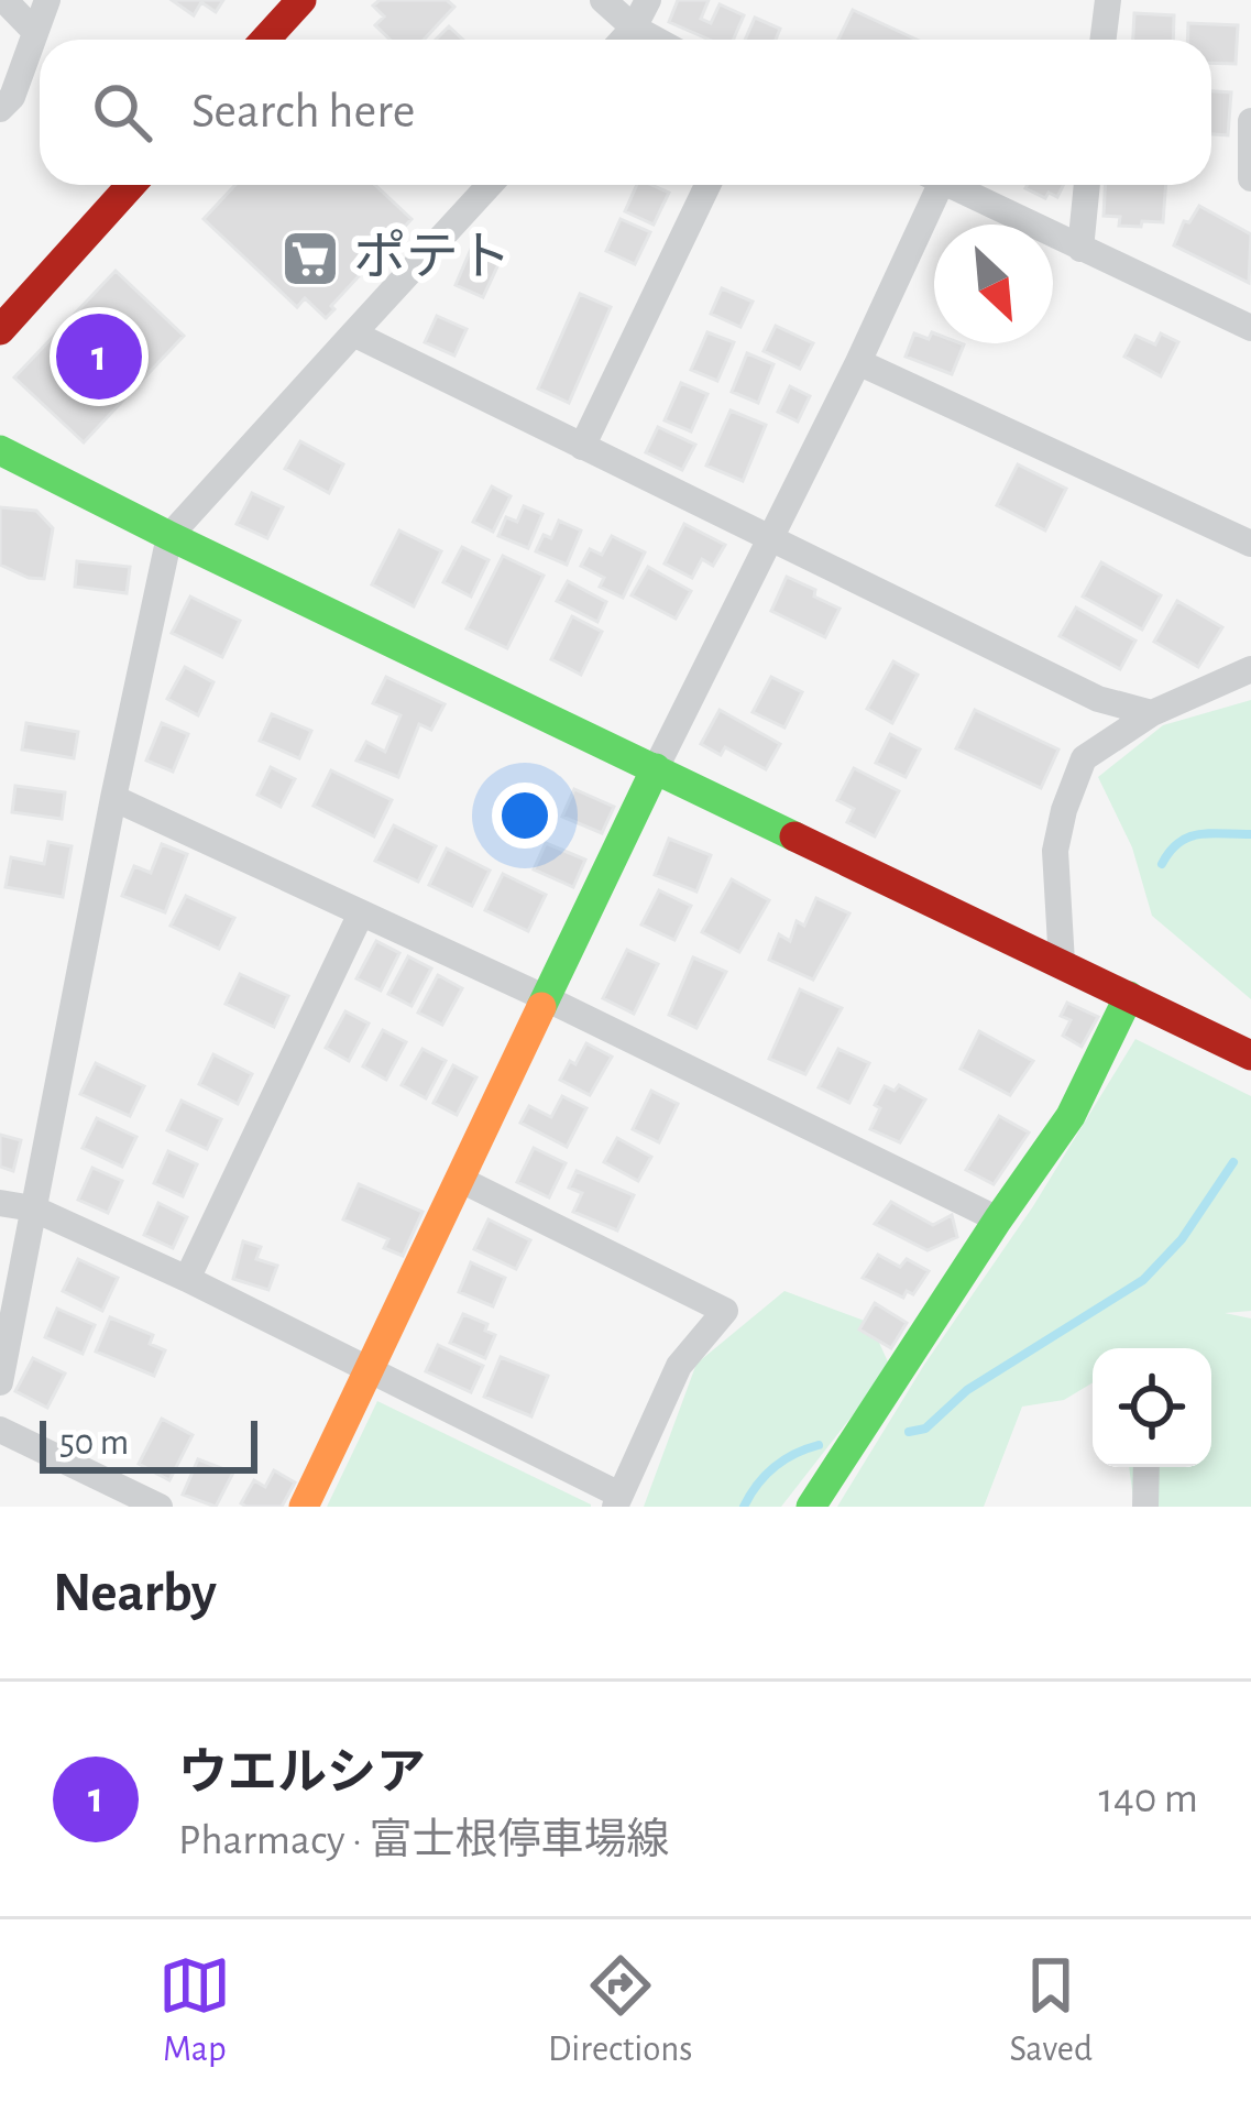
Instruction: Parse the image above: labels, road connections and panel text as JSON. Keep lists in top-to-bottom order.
{
  "places": {
    "supermarket": ["ポテト"]
  },
  "scale_bar": "50 m",
  "north": "bottom right",
  "page": {
    "search": "Search here",
    "pins": "1",
    "scale": "50 m",
    "heading": "Nearby",
    "list": [
      {
        "mark": "1",
        "name": "ウエルシア",
        "note": "Pharmacy · 富士根停車場線",
        "value": "140 m"
      }
    ],
    "nav": ["Map", "Directions", "Saved"]
  }
}
